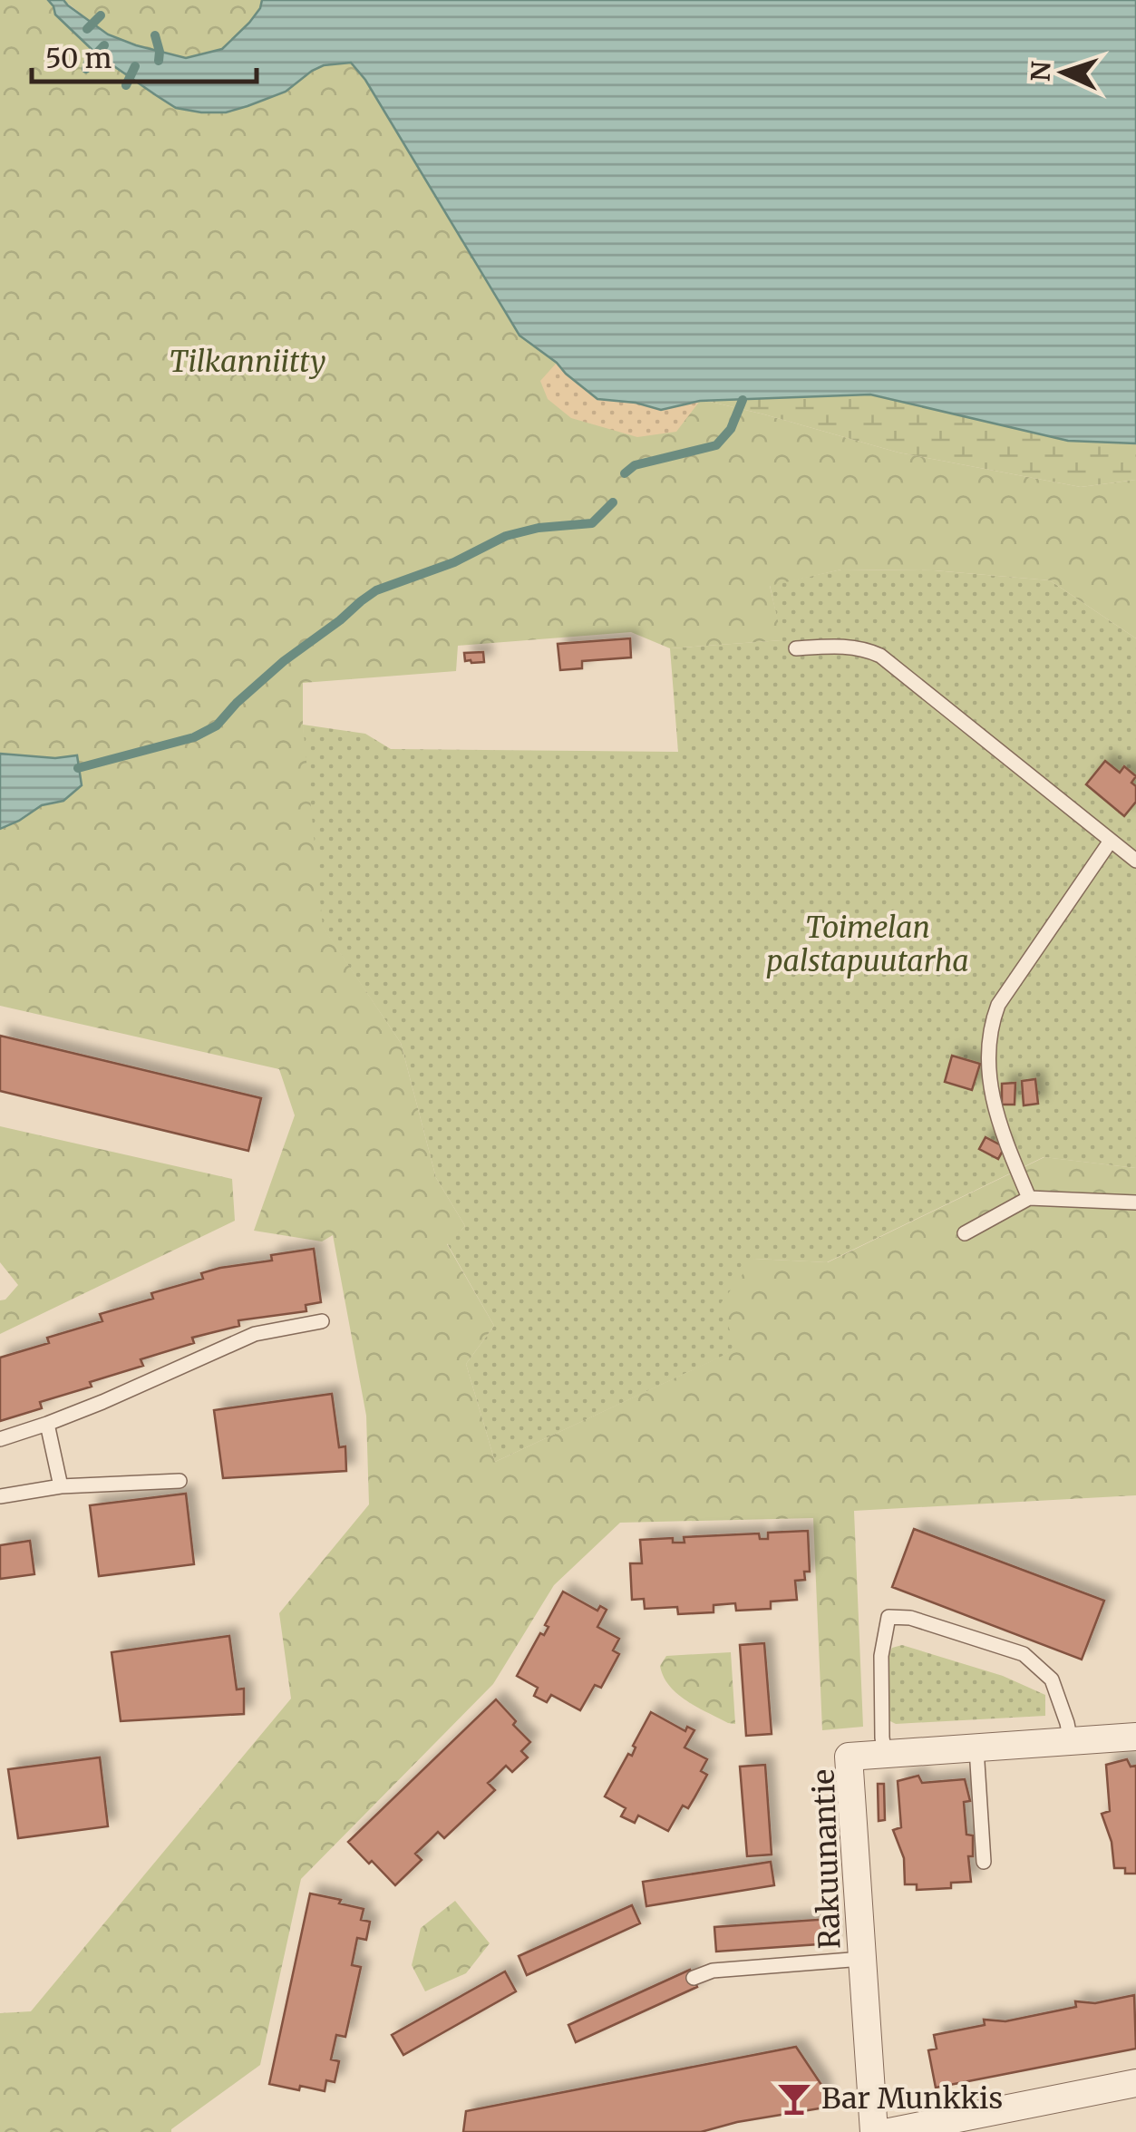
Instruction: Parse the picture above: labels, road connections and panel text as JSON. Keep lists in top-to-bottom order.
{
  "streets": {
    "street": ["Rakuunantie"]
  },
  "parks": ["Tilkanniitty", "Toimelan palstapuutarha"],
  "places": {
    "bar": ["Bar Munkkis"]
  },
  "scale_bar": "50 m",
  "north": "left"
}
